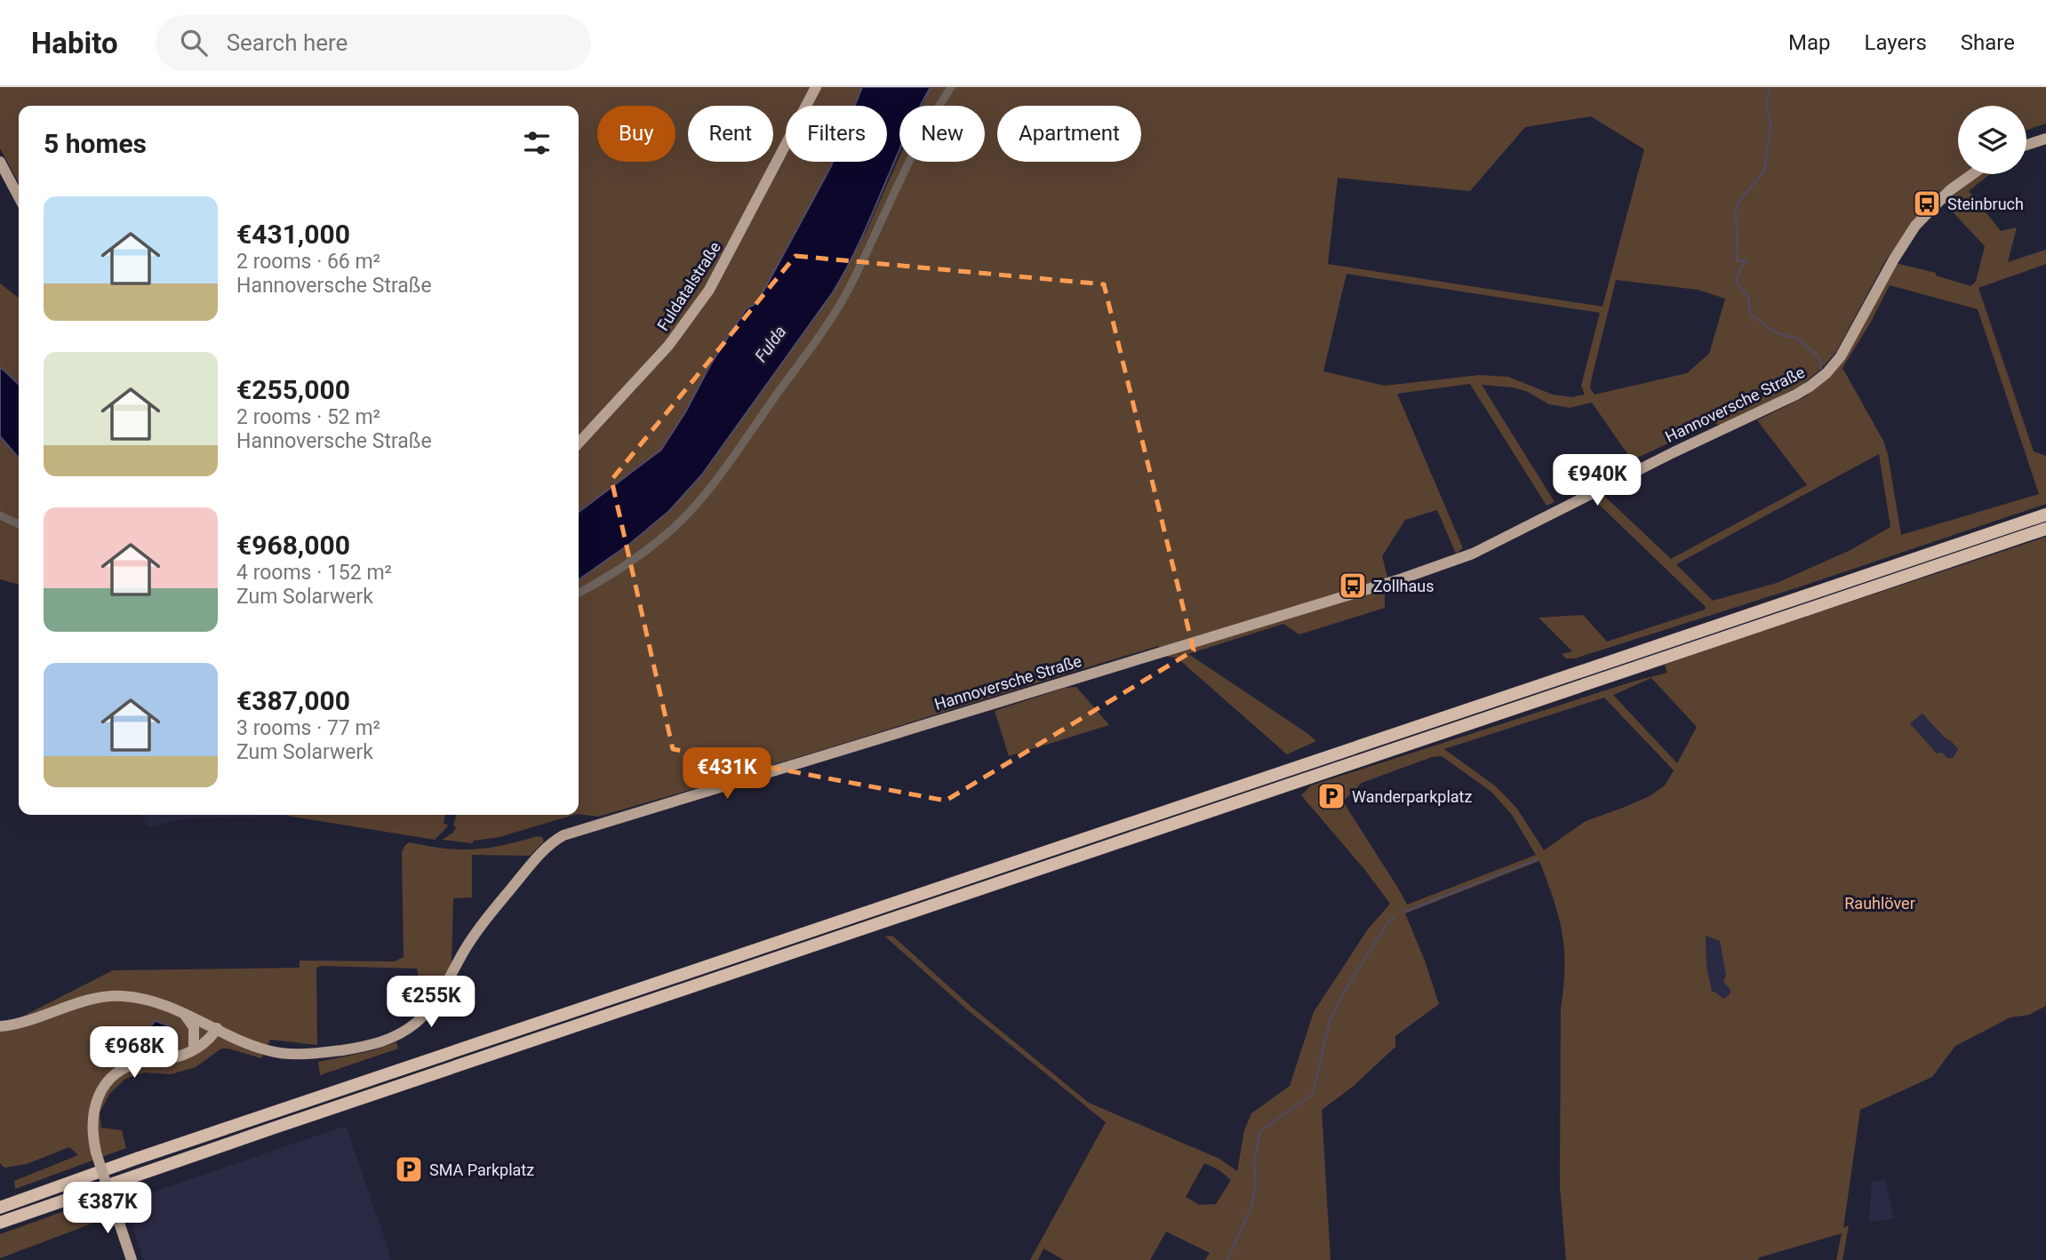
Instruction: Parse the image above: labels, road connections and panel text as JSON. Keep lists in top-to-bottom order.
{
  "streets": {
    "main road": ["Fuldatalstraße", "Hannoversche Straße"]
  },
  "water": ["Fulda"],
  "parks": ["Rauhlöver"],
  "places": {
    "bus stop": ["Steinbruch", "Zollhaus"],
    "parking": ["Wanderparkplatz", "SMA Parkplatz"]
  },
  "page": {
    "header": "Habito",
    "search": "Search here",
    "nav": ["Map", "Layers", "Share"],
    "chip": [
      "Buy",
      "Rent",
      "Filters",
      "New",
      "Apartment"
    ],
    "heading": "5 homes",
    "list": [
      {
        "name": "€431,000",
        "note": "2 rooms · 66 m² · Hannoversche Straße"
      },
      {
        "name": "€255,000",
        "note": "2 rooms · 52 m² · Hannoversche Straße"
      },
      {
        "name": "€968,000",
        "note": "4 rooms · 152 m² · Zum Solarwerk"
      },
      {
        "name": "€387,000",
        "note": "3 rooms · 77 m² · Zum Solarwerk"
      }
    ],
    "price": [
      "€940K",
      "€431K",
      "€255K",
      "€968K",
      "€387K"
    ]
  }
}
